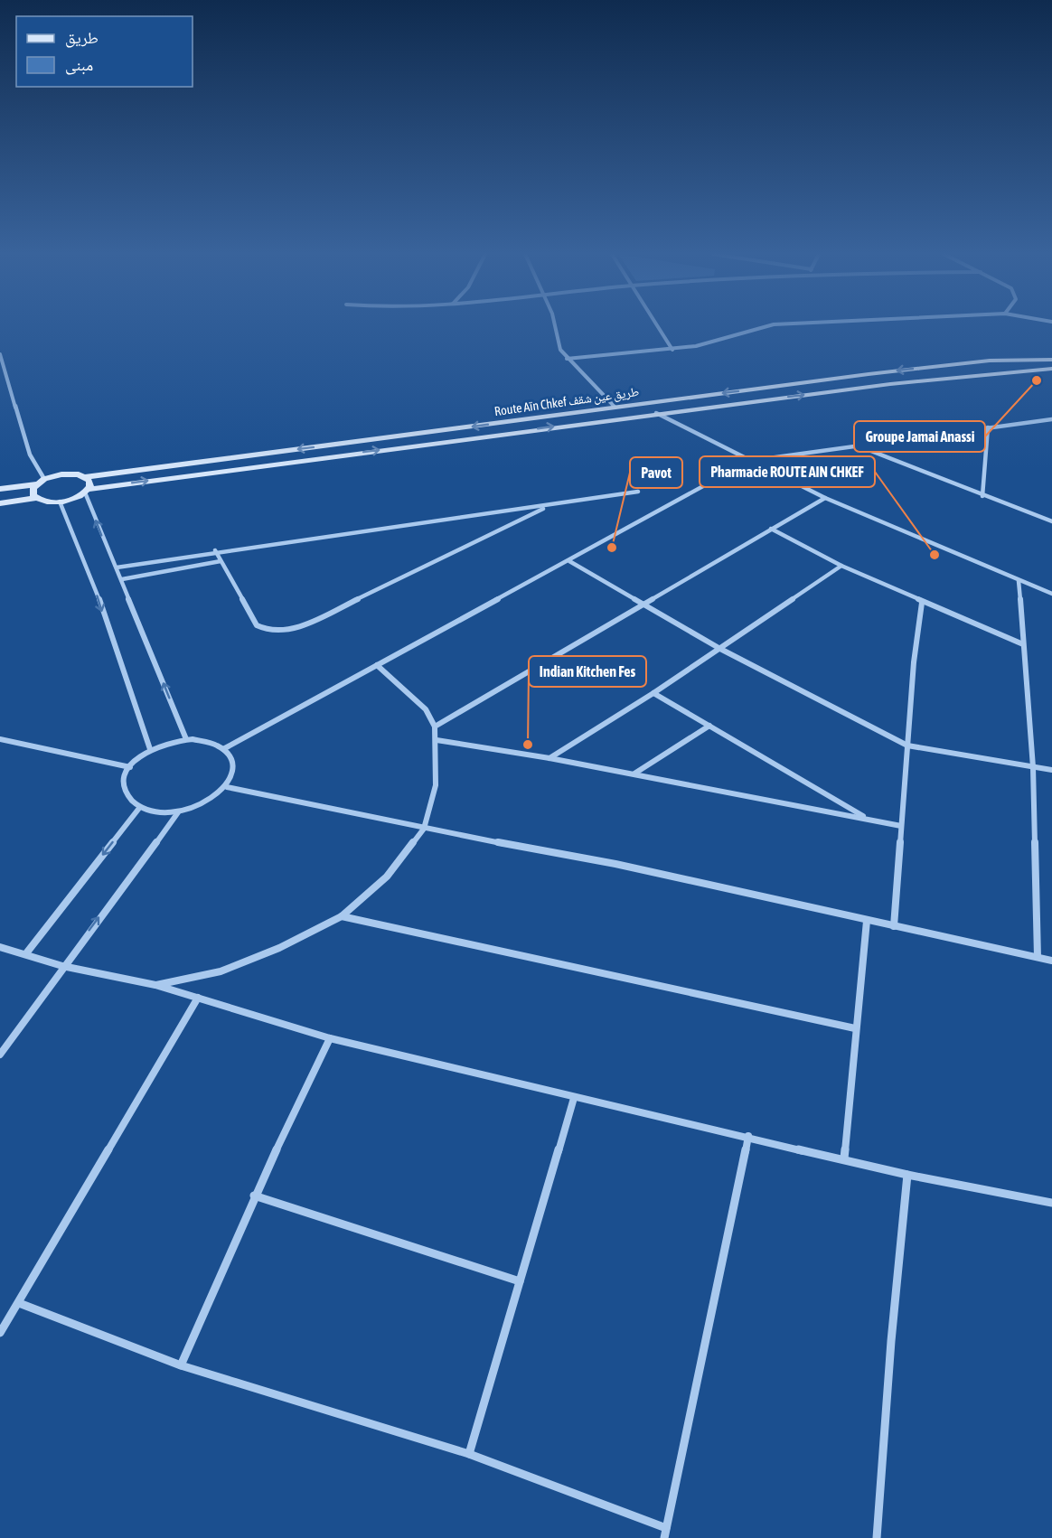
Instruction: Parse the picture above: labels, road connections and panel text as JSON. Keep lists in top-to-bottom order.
{
  "streets": {
    "main road": ["Route Aïn Chkef طريق عين شقف"]
  },
  "places": [
    "Groupe Jamai Anassi",
    "Pavot",
    "Pharmacie ROUTE AIN CHKEF",
    "Indian Kitchen Fes"
  ],
  "legend": ["طريق", "مبنى"]
}
